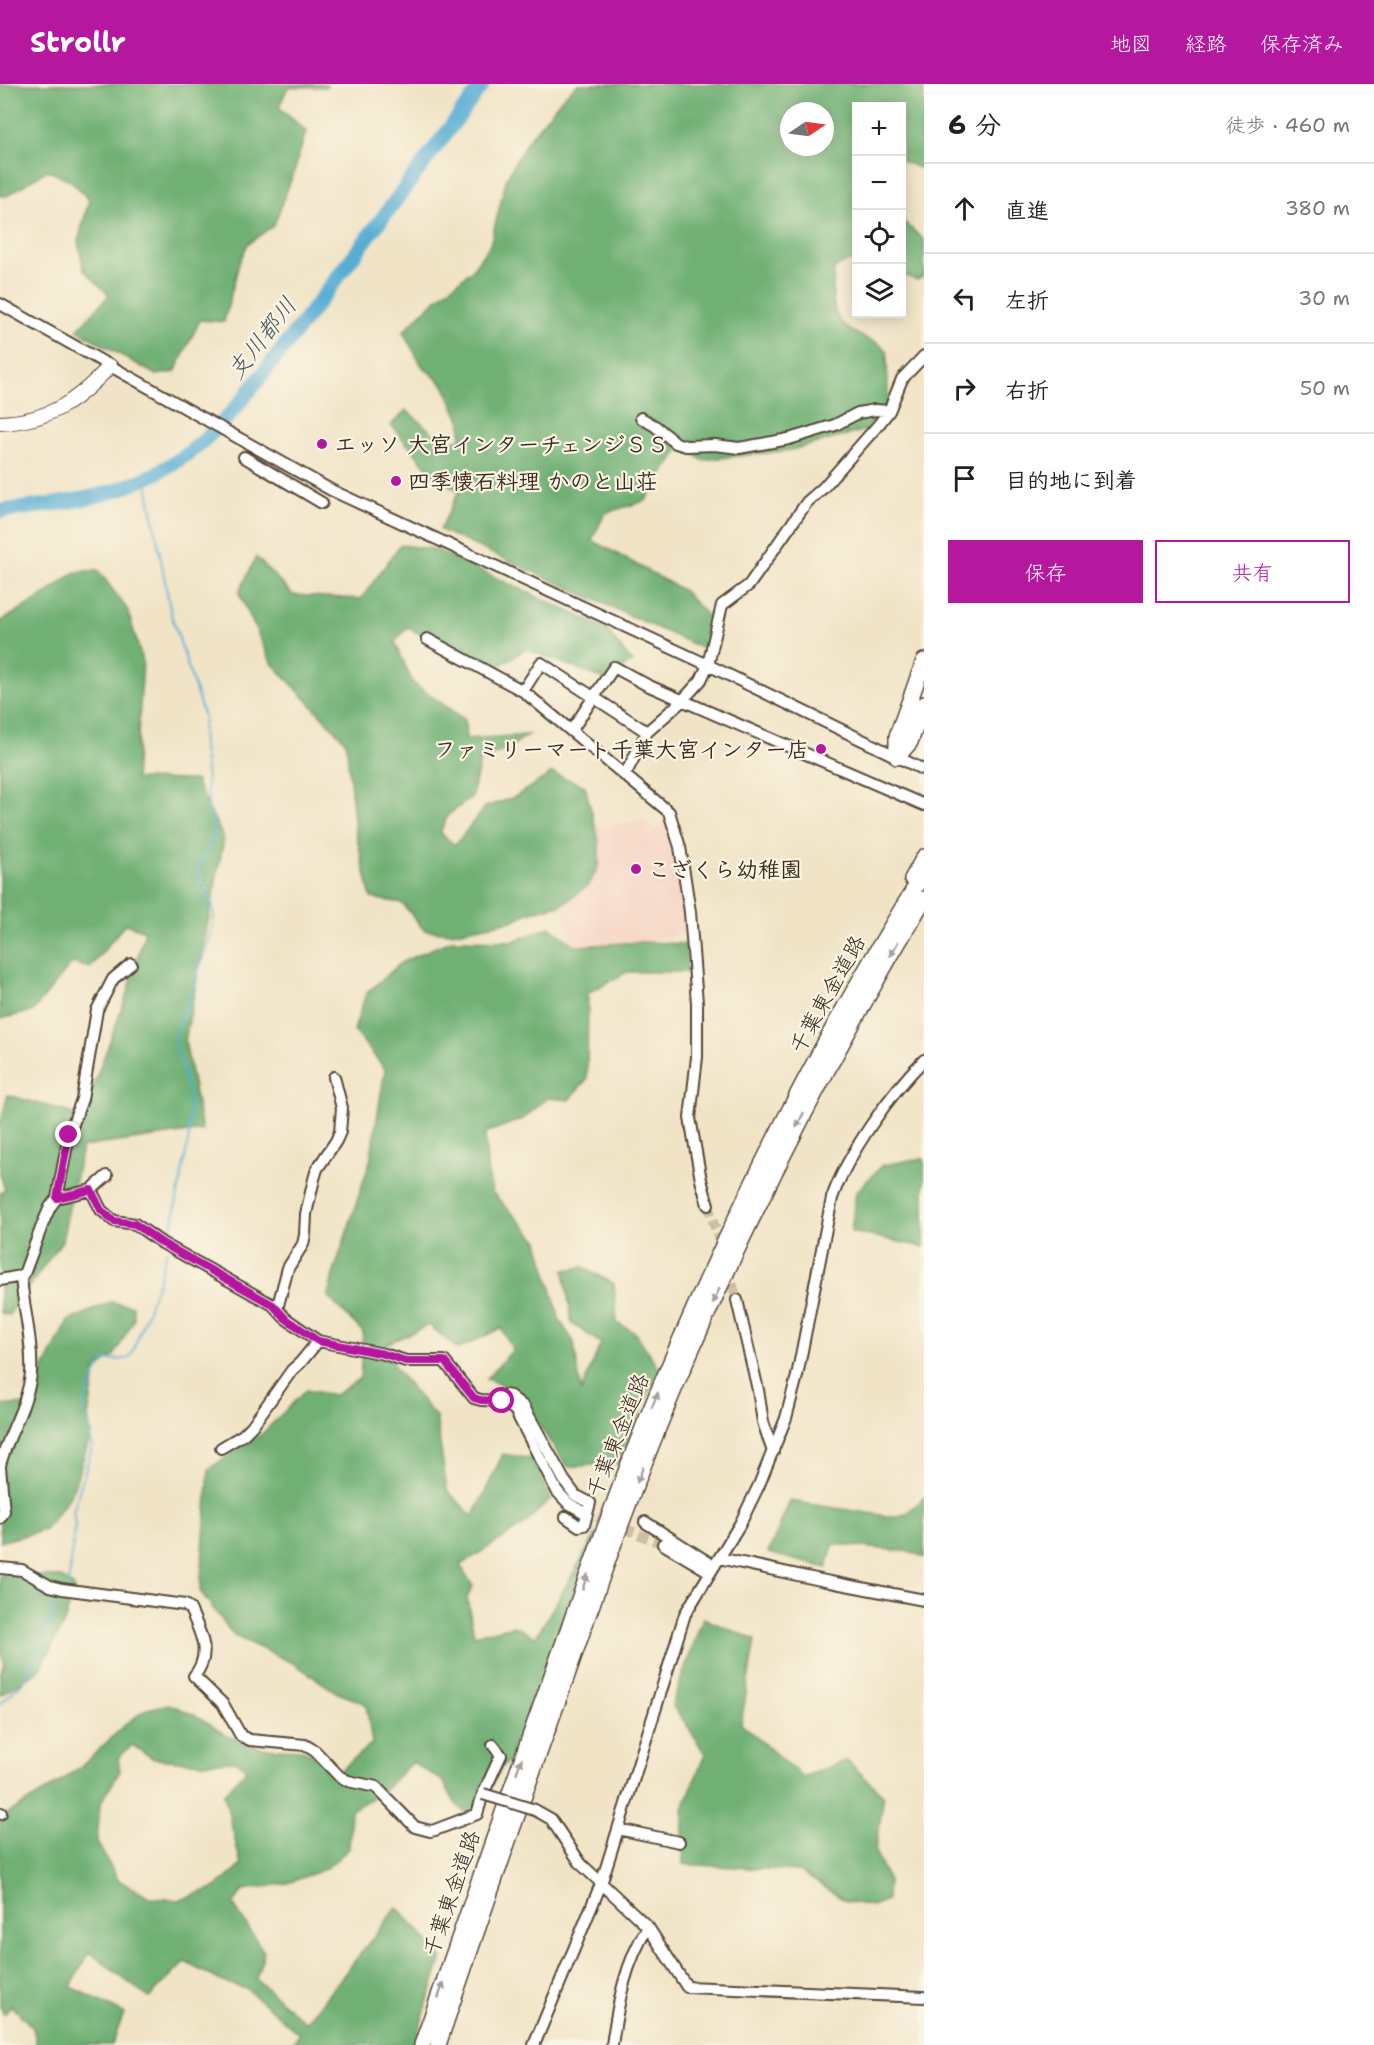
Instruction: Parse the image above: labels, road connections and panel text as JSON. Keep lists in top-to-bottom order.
{
  "streets": {
    "highway": ["千葉東金道路"]
  },
  "water": ["支川都川"],
  "places": [
    "エッソ 大宮インターチェンジＳＳ",
    "四季懐石料理 かのと山荘",
    "ファミリーマート千葉大宮インター店",
    "こざくら幼稚園"
  ],
  "north": "right",
  "page": {
    "header": "Strollr",
    "nav": ["地図", "経路", "保存済み"],
    "heading": ["6 分", "徒歩 · 460 m"],
    "map_buttons": ["+", "−"],
    "list": [
      ["直進", "380 m"],
      ["左折", "30 m"],
      ["右折", "50 m"],
      "目的地に到着"
    ],
    "buttons": ["保存", "共有"]
  }
}
